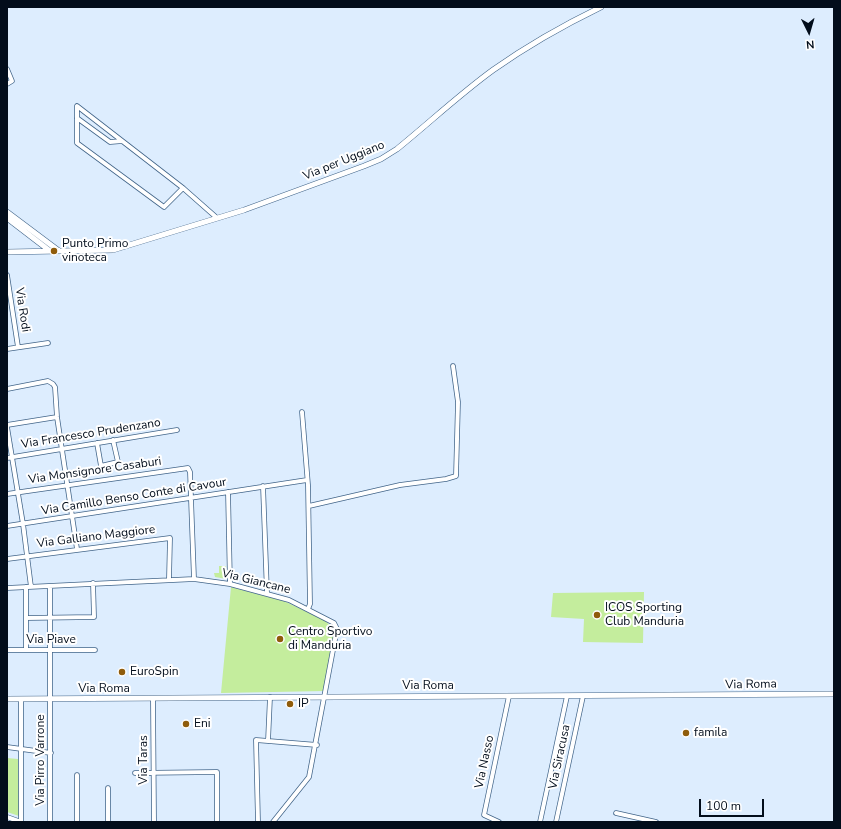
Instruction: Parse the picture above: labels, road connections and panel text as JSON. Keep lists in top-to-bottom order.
{
  "streets": {
    "street": [
      "Via per Uggiano",
      "Via Rodi",
      "Via Francesco Prudenzano",
      "Via Monsignore Casaburi",
      "Via Camillo Benso Conte di Cavour",
      "Via Galliano Maggiore",
      "Via Giancane",
      "Via Piave",
      "Via Roma",
      "Via Siracusa",
      "Via Pirro Varrone",
      "Via Taras",
      "Via Nasso"
    ]
  },
  "crossings": [
    ["Via Monsignore Casaburi", "Via Camillo Benso Conte di Cavour"],
    ["Via Galliano Maggiore", "Via Giancane"],
    ["Via Giancane", "Via Roma"],
    ["Via Giancane", "Via Pirro Varrone"],
    ["Via Piave", "Via Pirro Varrone"],
    ["Via Roma", "Via Siracusa"],
    ["Via Roma", "Via Pirro Varrone"],
    ["Via Roma", "Via Taras"],
    ["Via Roma", "Via Nasso"]
  ],
  "places": [
    "Punto Primo vinoteca",
    "ICOS Sporting Club Manduria",
    "Centro Sportivo di Manduria",
    "EuroSpin",
    "IP",
    "Eni",
    "famila"
  ],
  "scale_bar": "100 m",
  "north": "bottom"
}
